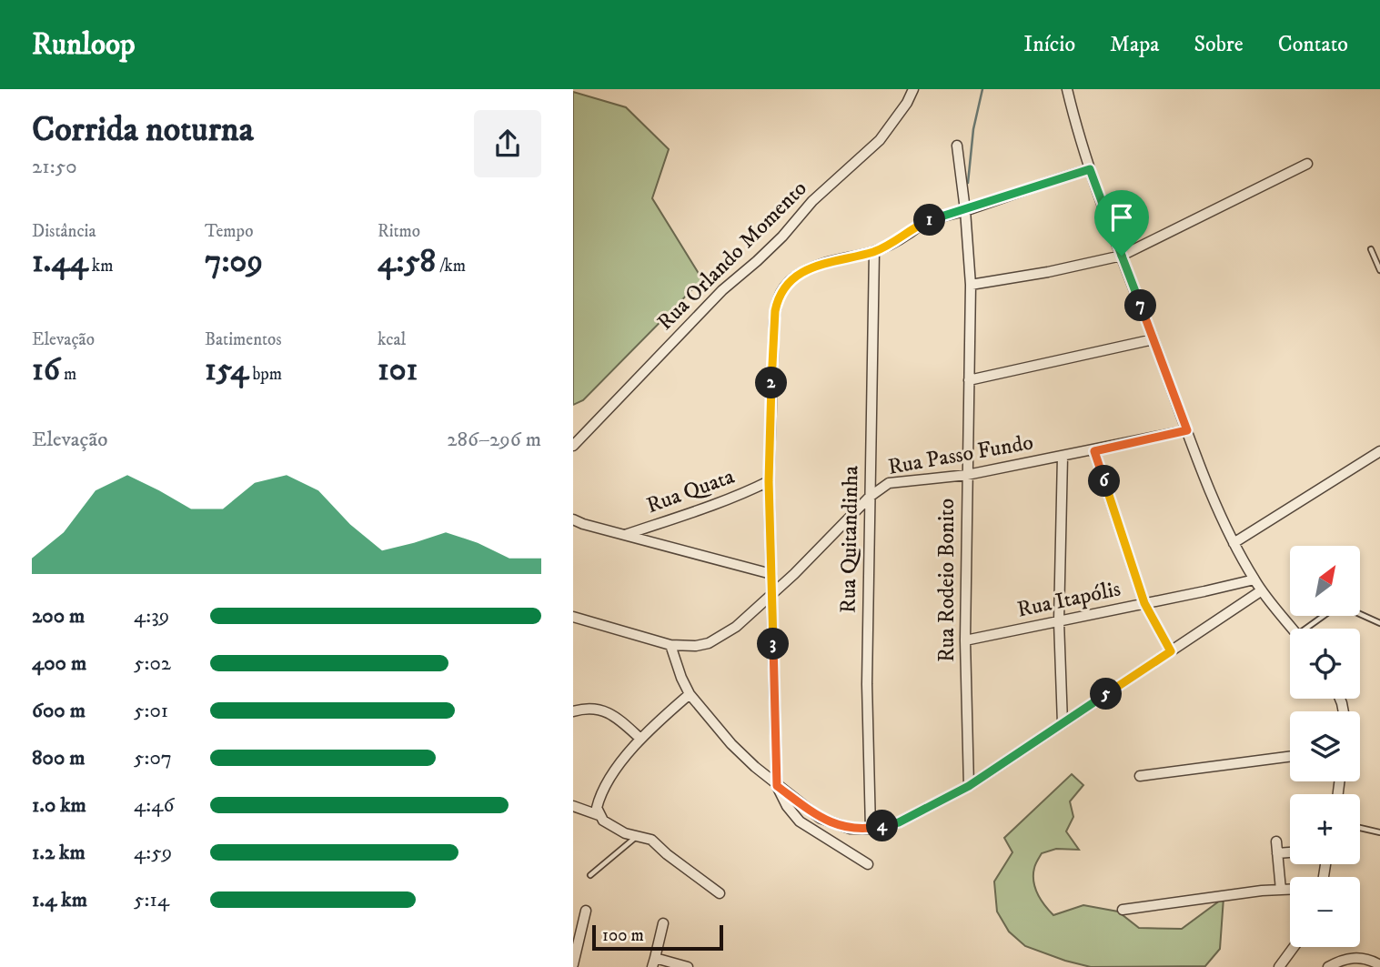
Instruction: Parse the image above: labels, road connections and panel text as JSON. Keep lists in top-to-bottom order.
{
  "streets": {
    "street": [
      "Rua Orlando Momento",
      "Rua Passo Fundo",
      "Rua Quata",
      "Rua Quitandinha",
      "Rua Rodeio Bonito",
      "Rua Itapólis"
    ]
  },
  "crossings": [
    ["Rua Passo Fundo", "Rua Quitandinha"],
    ["Rua Passo Fundo", "Rua Rodeio Bonito"],
    ["Rua Rodeio Bonito", "Rua Itapólis"]
  ],
  "scale_bar": "100 m",
  "north": "top right",
  "page": {
    "header": "Runloop",
    "nav": [
      "Início",
      "Mapa",
      "Sobre",
      "Contato"
    ],
    "heading": ["Corrida noturna", "21:50"],
    "stats": [
      ["Distância", "1.44 km"],
      ["Tempo", "7:09"],
      ["Ritmo", "4:58 /km"],
      ["Elevação", "16 m"],
      ["Batimentos", "154 bpm"],
      ["kcal", "101"]
    ],
    "pins": [
      "1",
      "7",
      "2",
      "6",
      "3",
      "5",
      "4"
    ],
    "chart": ["Elevação", "286–296 m"],
    "map_buttons": ["+", "−"],
    "list": [
      {
        "name": "200 m",
        "note": "4:39"
      },
      {
        "name": "400 m",
        "note": "5:02"
      },
      {
        "name": "600 m",
        "note": "5:01"
      },
      {
        "name": "800 m",
        "note": "5:07"
      },
      {
        "name": "1.0 km",
        "note": "4:46"
      },
      {
        "name": "1.2 km",
        "note": "4:59"
      },
      {
        "name": "1.4 km",
        "note": "5:14"
      }
    ],
    "scale": "100 m"
  }
}
